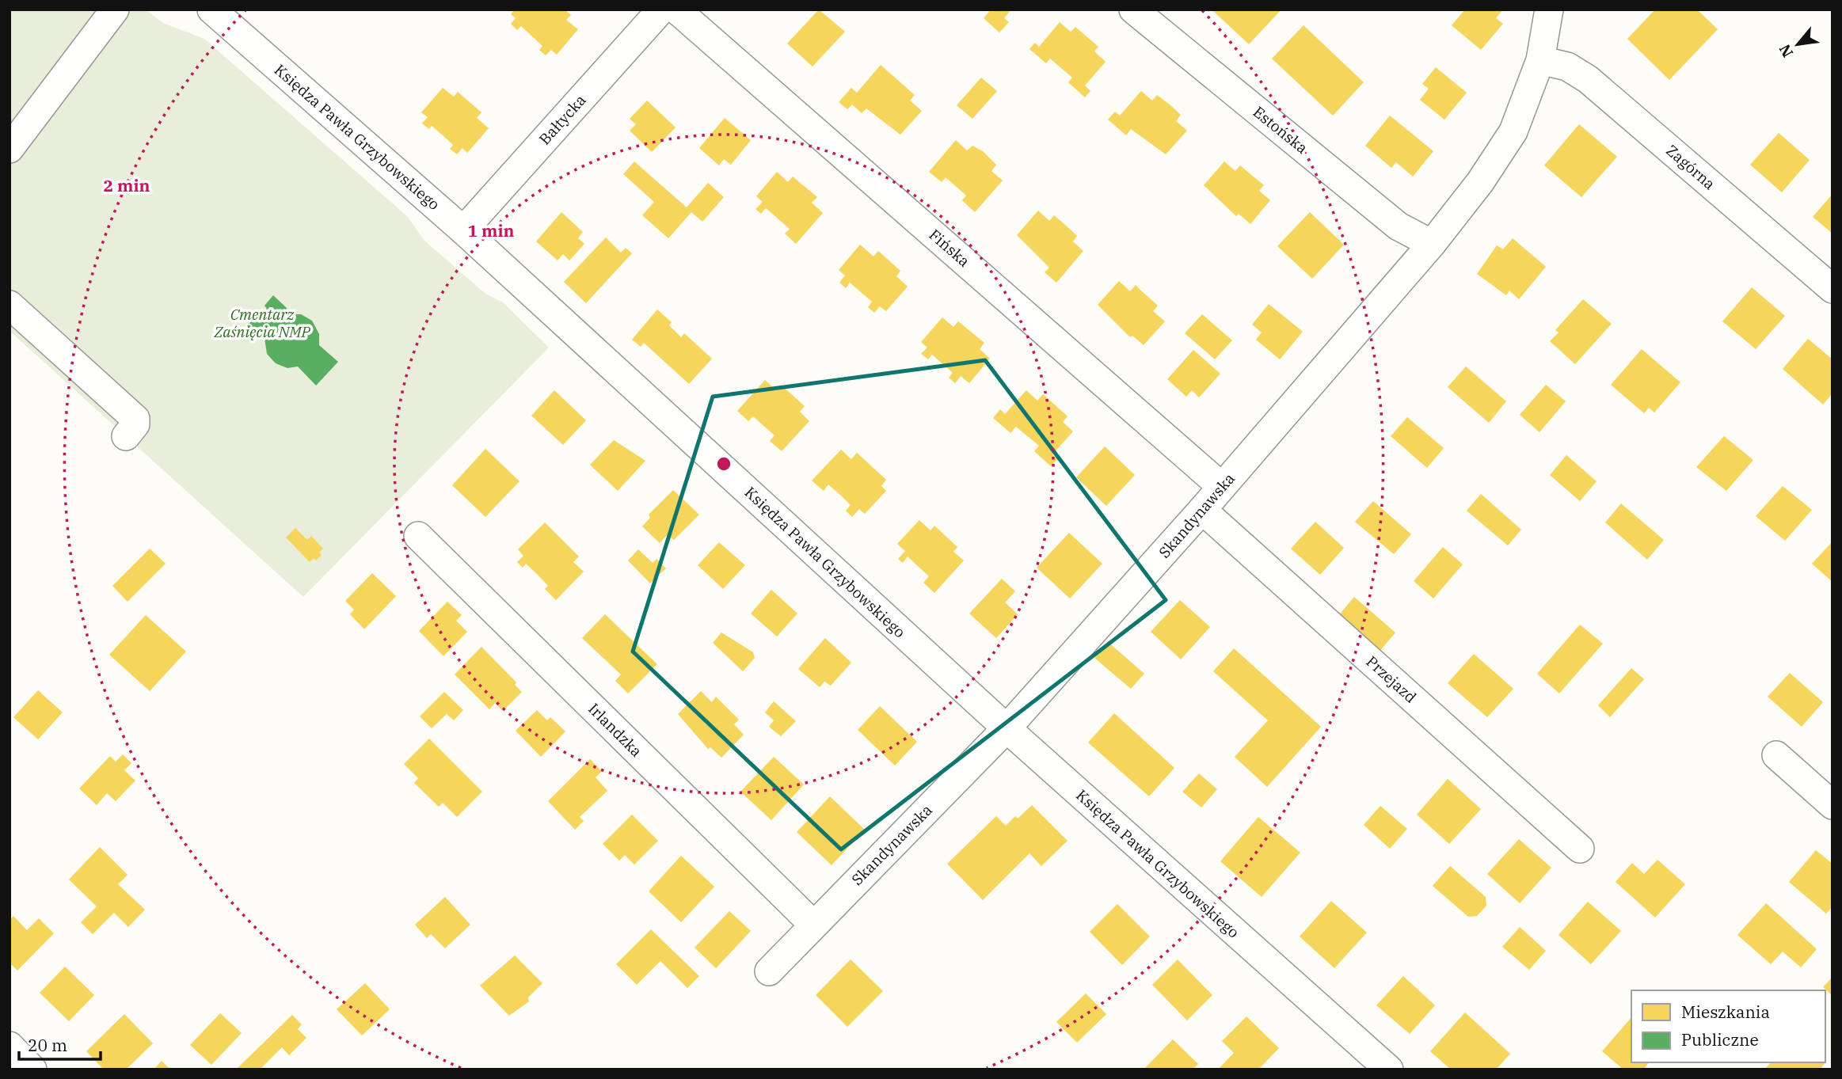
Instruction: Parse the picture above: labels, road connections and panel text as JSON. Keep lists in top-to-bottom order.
{
  "streets": {
    "street": [
      "Bałtycka",
      "Estońska",
      "Księdza Pawła Grzybowskiego",
      "Zagórna",
      "Fińska",
      "Skandynawska",
      "Przejazd",
      "Irlandzka"
    ]
  },
  "crossings": [
    ["Bałtycka", "Księdza Pawła Grzybowskiego"],
    ["Estońska", "Skandynawska"],
    ["Księdza Pawła Grzybowskiego", "Skandynawska"],
    ["Zagórna", "Skandynawska"],
    ["Fińska", "Skandynawska"],
    ["Skandynawska", "Przejazd"],
    ["Skandynawska", "Irlandzka"]
  ],
  "parks": ["Cmentarz Zaśnięcia NMP"],
  "legend": ["Mieszkania", "Publiczne"],
  "scale_bar": "20 m",
  "north": "bottom left",
  "rings": ["2 min", "1 min"]
}
